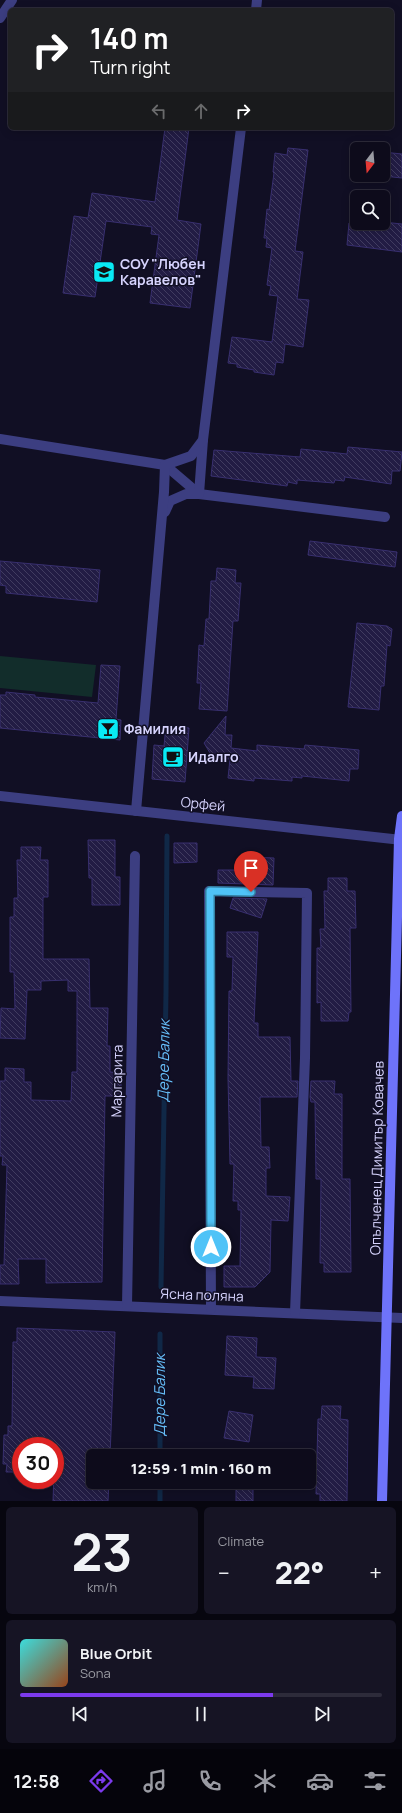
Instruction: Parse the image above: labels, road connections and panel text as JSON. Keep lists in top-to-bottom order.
{
  "streets": {
    "street": [
      "Орфей",
      "Маргарита",
      "Опълченец Димитър Ковачев",
      "Ясна поляна"
    ]
  },
  "crossings": [
    ["Орфей", "Опълченец Димитър Ковачев"],
    ["Маргарита", "Ясна поляна"],
    ["Опълченец Димитър Ковачев", "Ясна поляна"]
  ],
  "water": ["Дере Балик"],
  "places": {
    "school or university": ["СОУ \"Любен Каравелов\""],
    "bar": ["Фамилия"],
    "cafe": ["Идалго"]
  },
  "north": "bottom",
  "page": {
    "turn": ["140 m", "Turn right"],
    "limit": "30",
    "trip": "12:59 · 1 min · 160 m",
    "tile": [
      ["23", "km/h"],
      "Climate"
    ],
    "heat": ["−", "22°", "+"],
    "song": ["Blue Orbit", "Sona"],
    "tabs": "12:58"
  }
}
